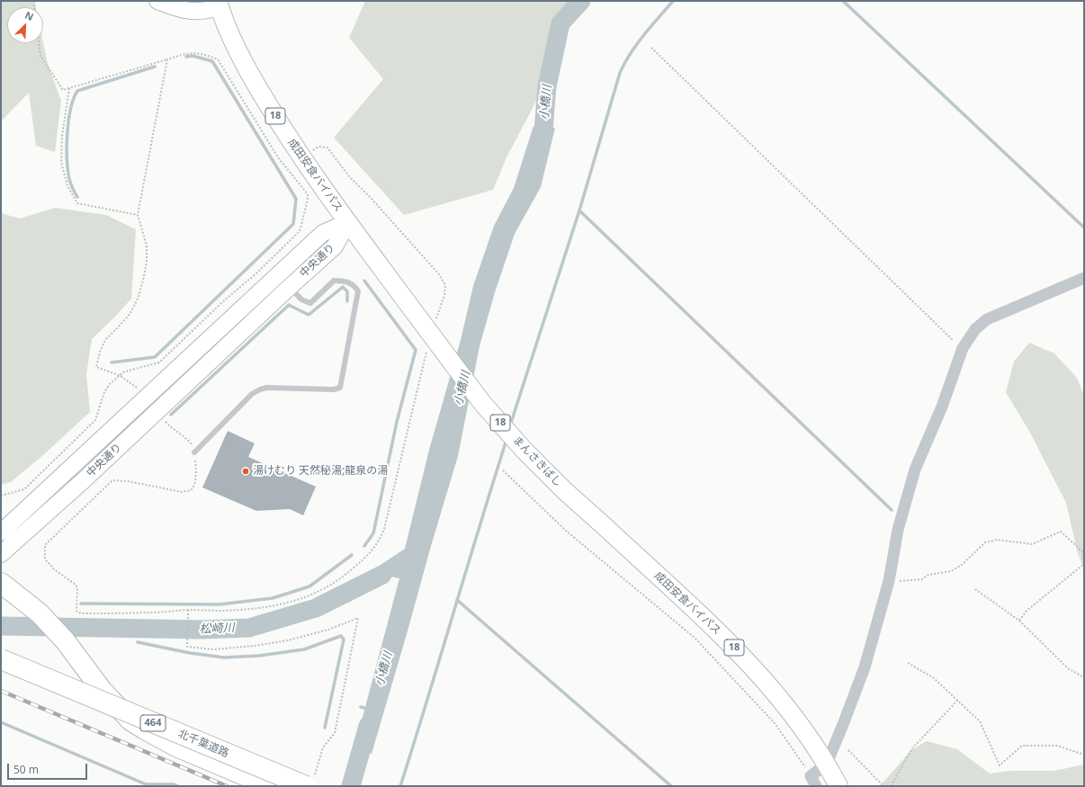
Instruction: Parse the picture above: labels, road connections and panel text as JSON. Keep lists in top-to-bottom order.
{
  "streets": {
    "highway": ["464", "北千葉道路"],
    "main road": ["18", "成田安食バイパス", "まんさきばし"],
    "street": ["中央通り"]
  },
  "crossings": [
    ["成田安食バイパス", "中央通り"],
    ["成田安食バイパス", "まんさきばし"]
  ],
  "water": ["小橋川", "松崎川"],
  "places": ["湯けむり 天然秘湯;龍泉の湯"],
  "scale_bar": "50 m",
  "north": "top right"
}
